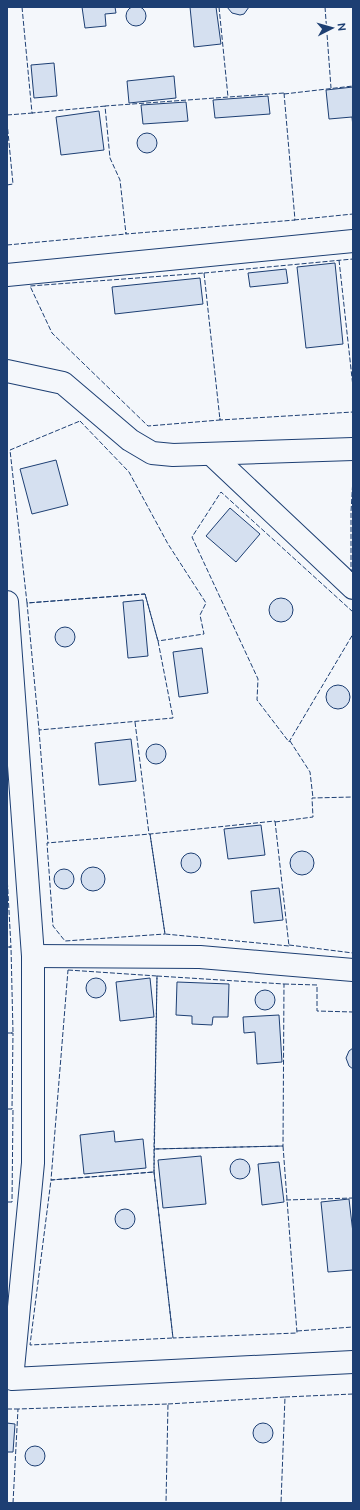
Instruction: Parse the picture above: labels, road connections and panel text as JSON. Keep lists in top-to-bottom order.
{
  "north": "right"
}
